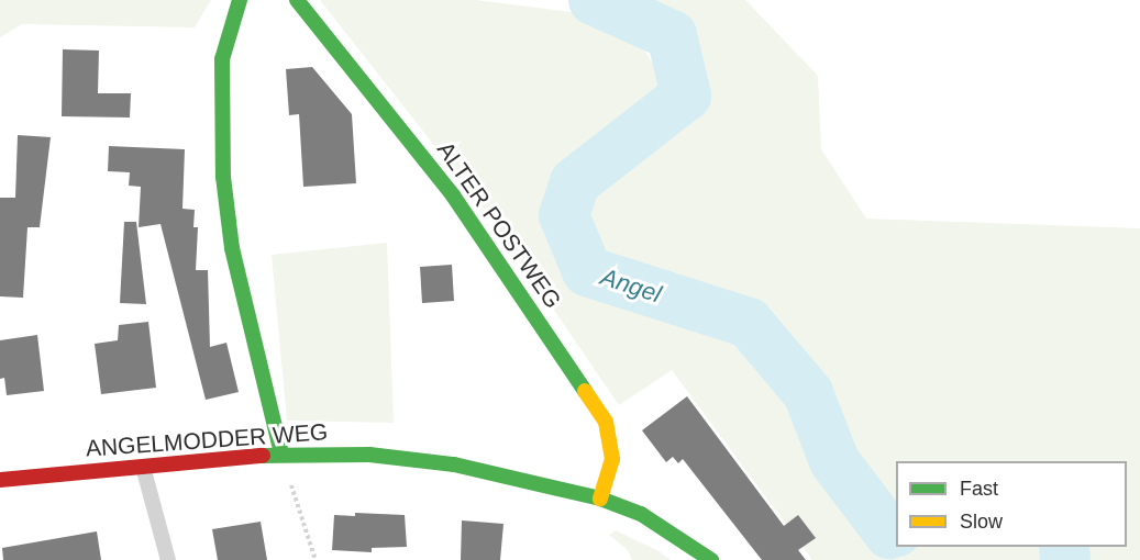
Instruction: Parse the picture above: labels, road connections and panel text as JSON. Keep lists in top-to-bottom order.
{
  "streets": {
    "street": ["ALTER POSTWEG", "ANGELMODDER WEG"]
  },
  "crossings": [
    ["ALTER POSTWEG", "ANGELMODDER WEG"]
  ],
  "water": ["Angel"],
  "legend": ["Fast", "Slow"]
}
